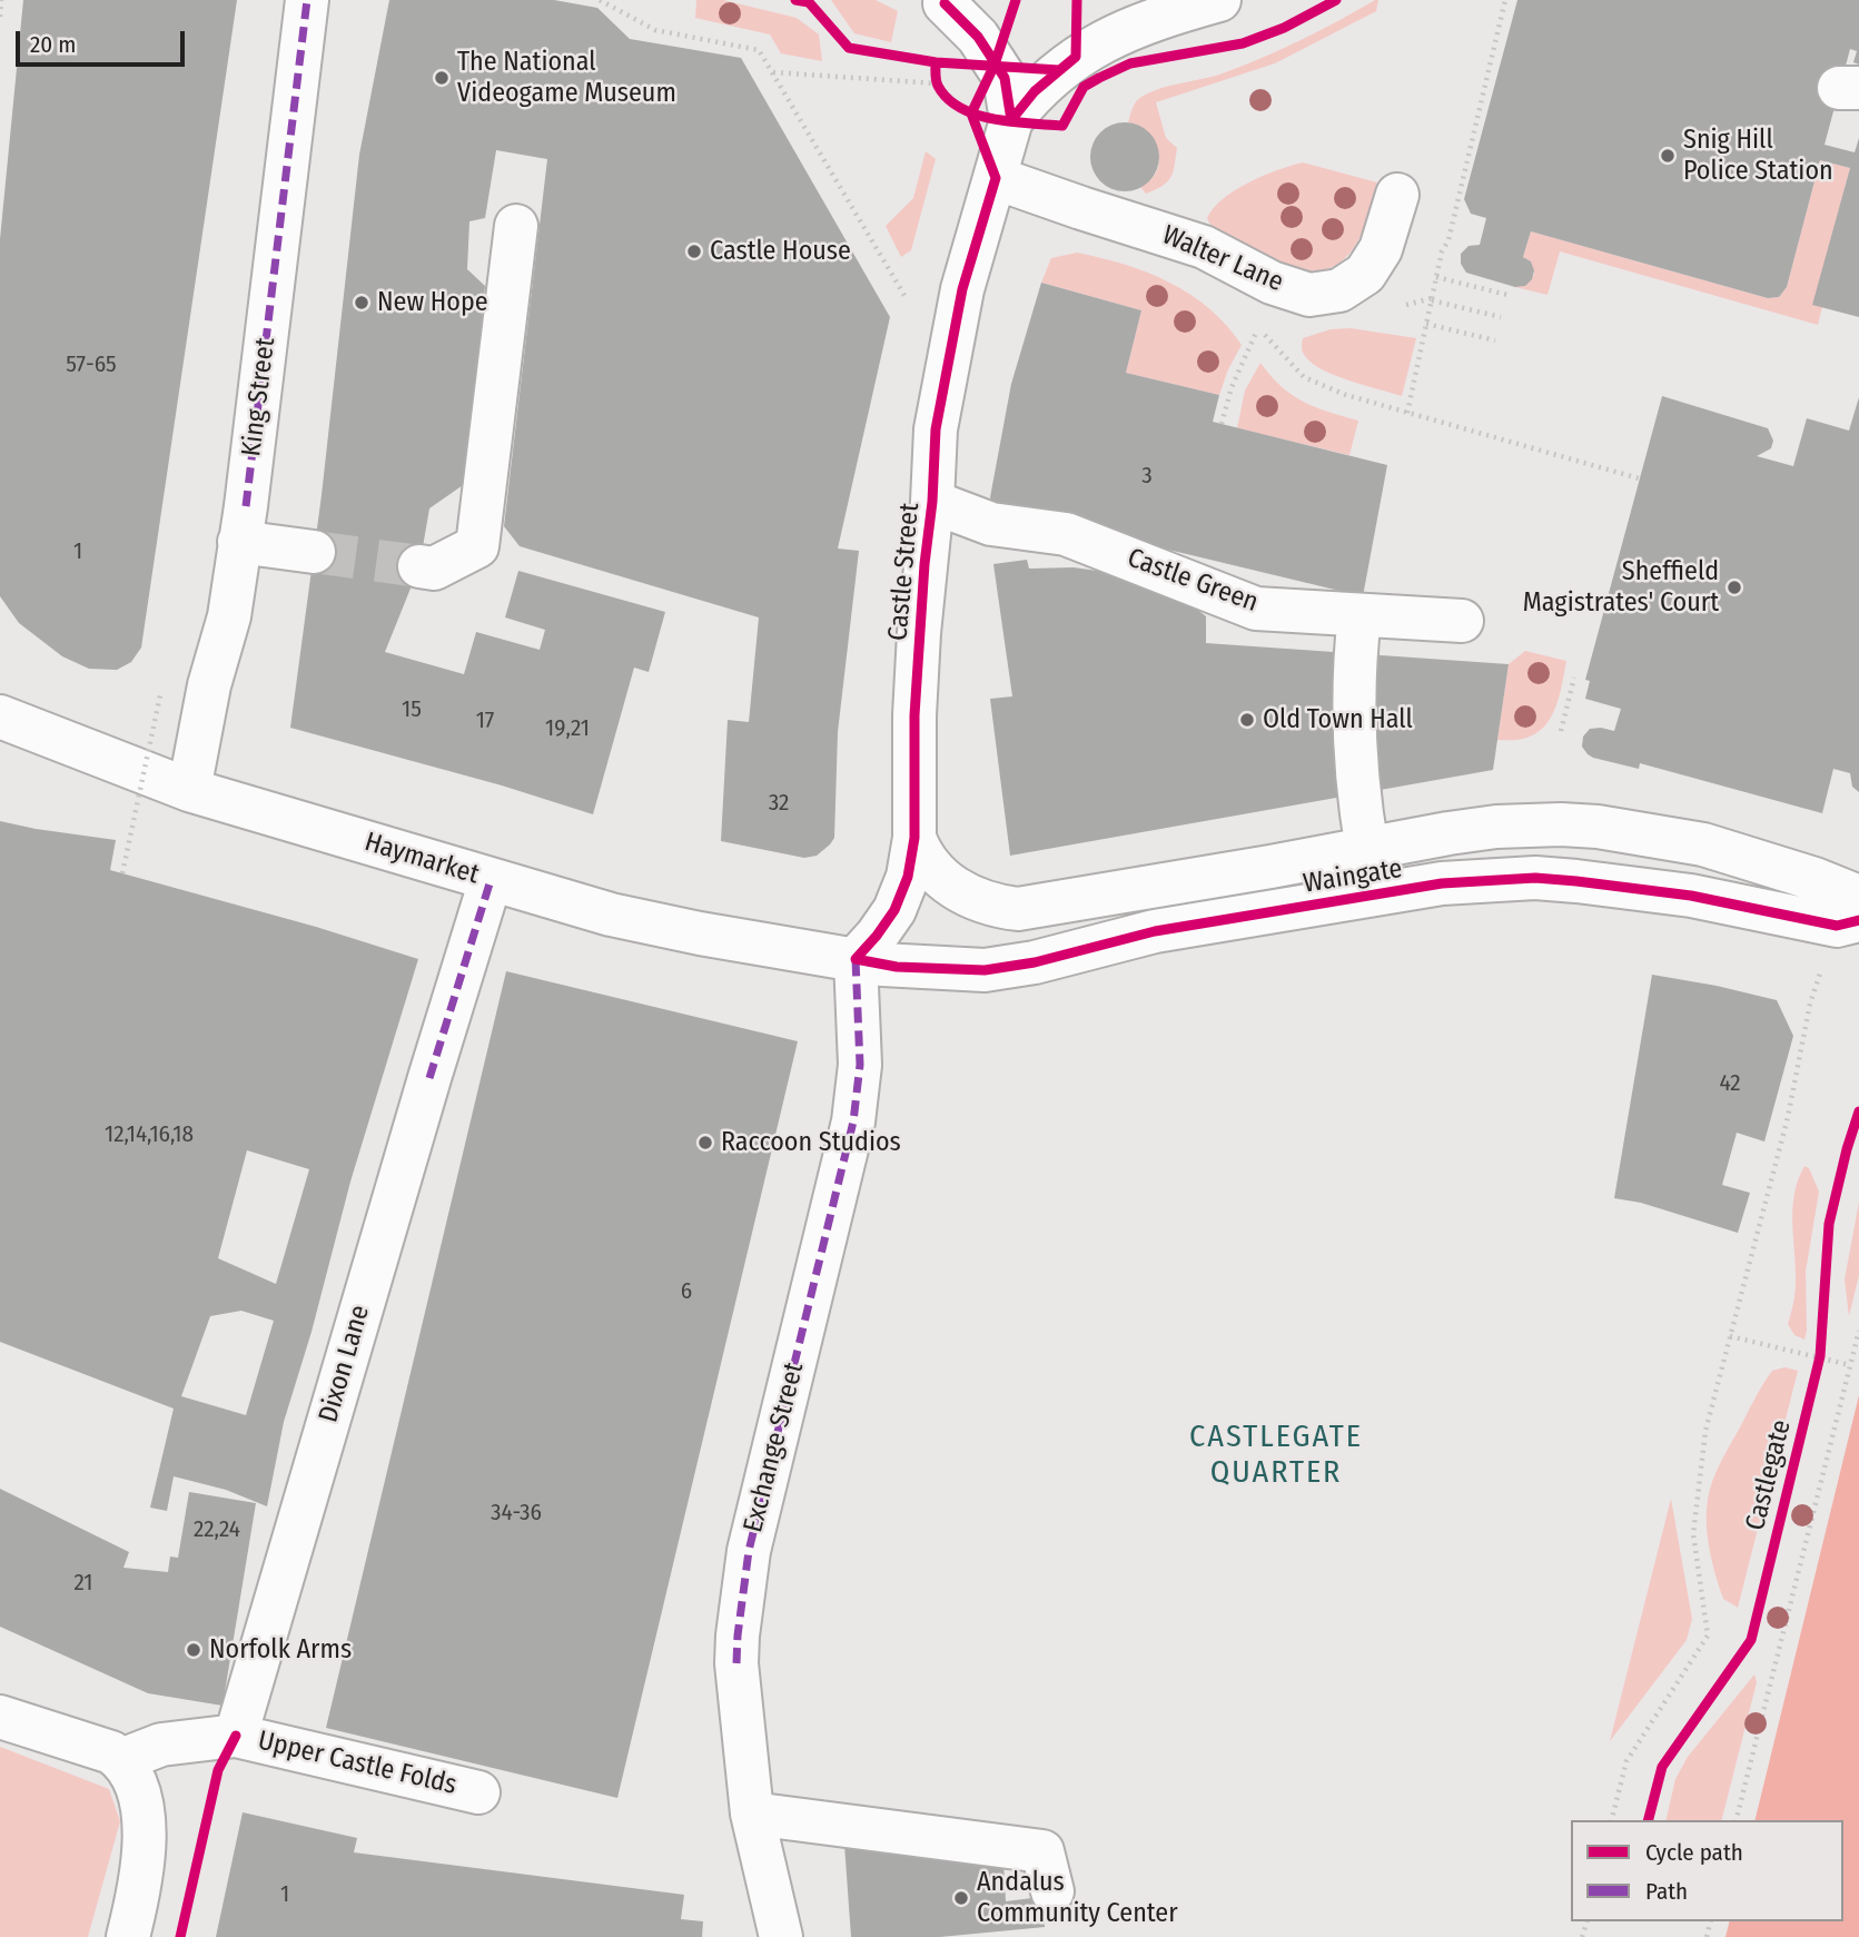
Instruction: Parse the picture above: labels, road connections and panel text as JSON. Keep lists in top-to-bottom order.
{
  "streets": {
    "street": [
      "Walter Lane",
      "King Street",
      "Castle Street",
      "Castle Green",
      "Haymarket",
      "Waingate",
      "Dixon Lane",
      "Exchange Street",
      "Upper Castle Folds"
    ],
    "cycle path": ["Castlegate"]
  },
  "crossings": [
    ["Walter Lane", "Castle Street"],
    ["King Street", "Haymarket"],
    ["Castle Street", "Castle Green"],
    ["Castle Street", "Haymarket"],
    ["Castle Street", "Waingate"],
    ["Castle Street", "Exchange Street"],
    ["Haymarket", "Waingate"],
    ["Haymarket", "Dixon Lane"],
    ["Haymarket", "Exchange Street"],
    ["Waingate", "Exchange Street"],
    ["Dixon Lane", "Upper Castle Folds"]
  ],
  "districts": ["CASTLEGATE QUARTER"],
  "places": [
    "The National Videogame Museum",
    "Snig Hill Police Station",
    "Castle House",
    "New Hope",
    "Sheffield Magistrates' Court",
    "Old Town Hall",
    "Raccoon Studios",
    "Norfolk Arms",
    "Andalus Community Center"
  ],
  "house_numbers": [
    "57-65",
    "3",
    "1",
    "15",
    "17",
    "19,21",
    "32",
    "42",
    "12,14,16,18",
    "6",
    "34-36",
    "22,24",
    "21",
    "1"
  ],
  "legend": ["Cycle path", "Path"],
  "scale_bar": "20 m"
}
